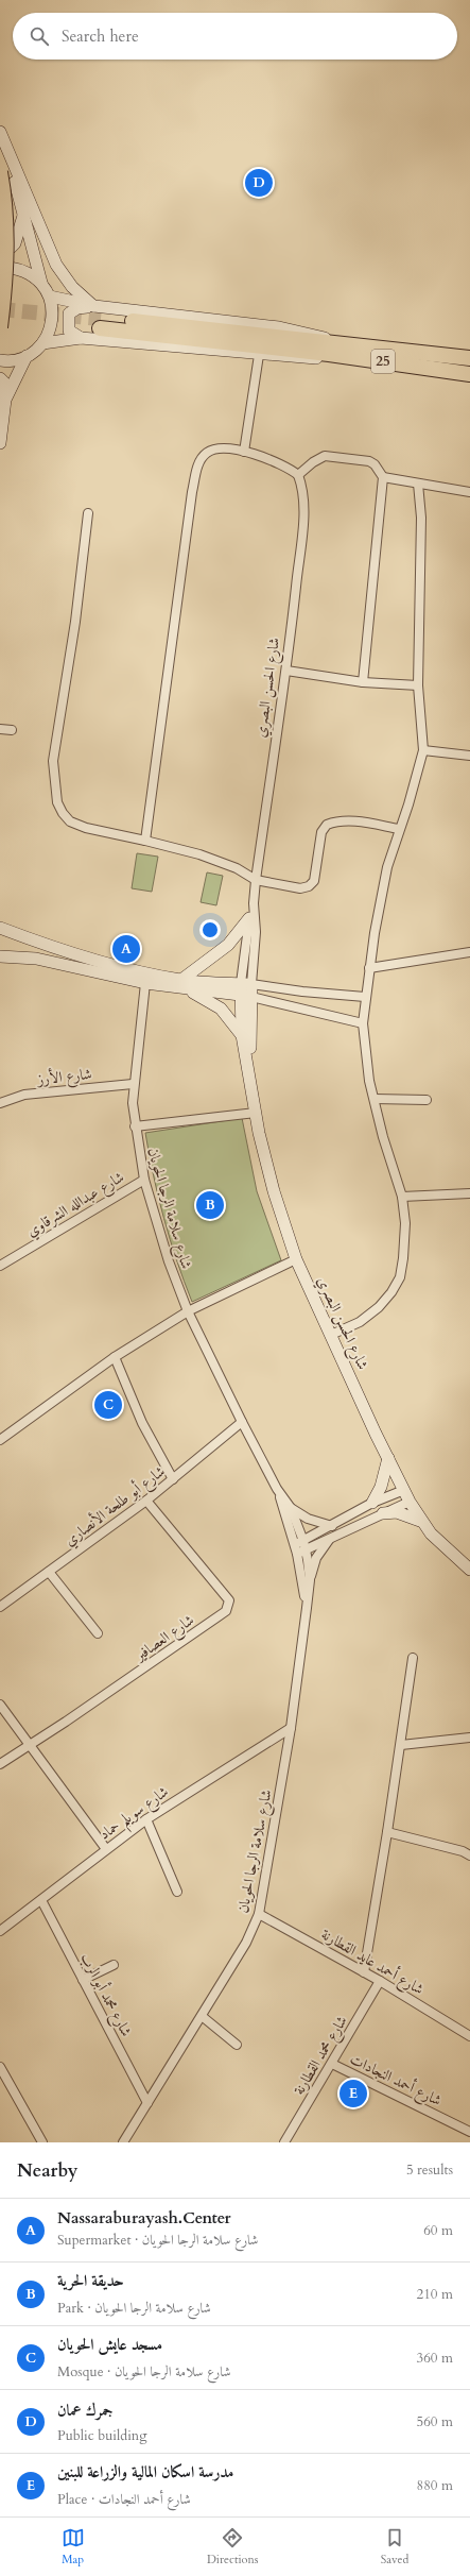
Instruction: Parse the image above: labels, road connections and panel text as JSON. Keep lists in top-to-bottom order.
{
  "streets": {
    "highway": ["25"],
    "street": [
      "شارع الحسن البصري",
      "شارع الأرز",
      "شارع عبدالله الشرقاوي",
      "شارع سلامة الرجا الحويان",
      "شارع أبو طلحة الأنصاري",
      "شارع العصافير",
      "شارع سويلم حماد",
      "شارع أحمد عايد القطارنة",
      "شارع محمد أبو الرب",
      "شارع محمد القطارنة",
      "شارع أحمد النجادات"
    ]
  },
  "crossings": [
    ["شارع الأرز", "شارع سلامة الرجا الحويان"],
    ["شارع عبدالله الشرقاوي", "شارع سلامة الرجا الحويان"],
    ["شارع سلامة الرجا الحويان", "شارع أبو طلحة الأنصاري"],
    ["شارع سلامة الرجا الحويان", "شارع سويلم حماد"],
    ["شارع سلامة الرجا الحويان", "شارع أحمد عايد القطارنة"],
    ["شارع سلامة الرجا الحويان", "شارع محمد أبو الرب"],
    ["شارع أبو طلحة الأنصاري", "شارع العصافير"],
    ["شارع سويلم حماد", "شارع محمد أبو الرب"],
    ["شارع أحمد عايد القطارنة", "شارع محمد القطارنة"],
    ["شارع محمد القطارنة", "شارع أحمد النجادات"]
  ],
  "page": {
    "search": "Search here",
    "pins": [
      "D",
      "A",
      "B",
      "C",
      "E"
    ],
    "heading": ["Nearby", "5 results"],
    "list": [
      {
        "mark": "A",
        "name": "Nassaraburayash.Center",
        "note": "Supermarket · شارع سلامة الرجا الحويان",
        "value": "60 m"
      },
      {
        "mark": "B",
        "name": "حديقة الحرية",
        "note": "Park · شارع سلامة الرجا الحويان",
        "value": "210 m"
      },
      {
        "mark": "C",
        "name": "مسجد عايش الحويان",
        "note": "Mosque · شارع سلامة الرجا الحويان",
        "value": "360 m"
      },
      {
        "mark": "D",
        "name": "جمرك عمان",
        "note": "Public building",
        "value": "560 m"
      },
      {
        "mark": "E",
        "name": "مدرسة اسكان المالية والزراعة للبنين",
        "note": "Place · شارع أحمد النجادات",
        "value": "880 m"
      }
    ],
    "nav": ["Map", "Directions", "Saved"]
  }
}
